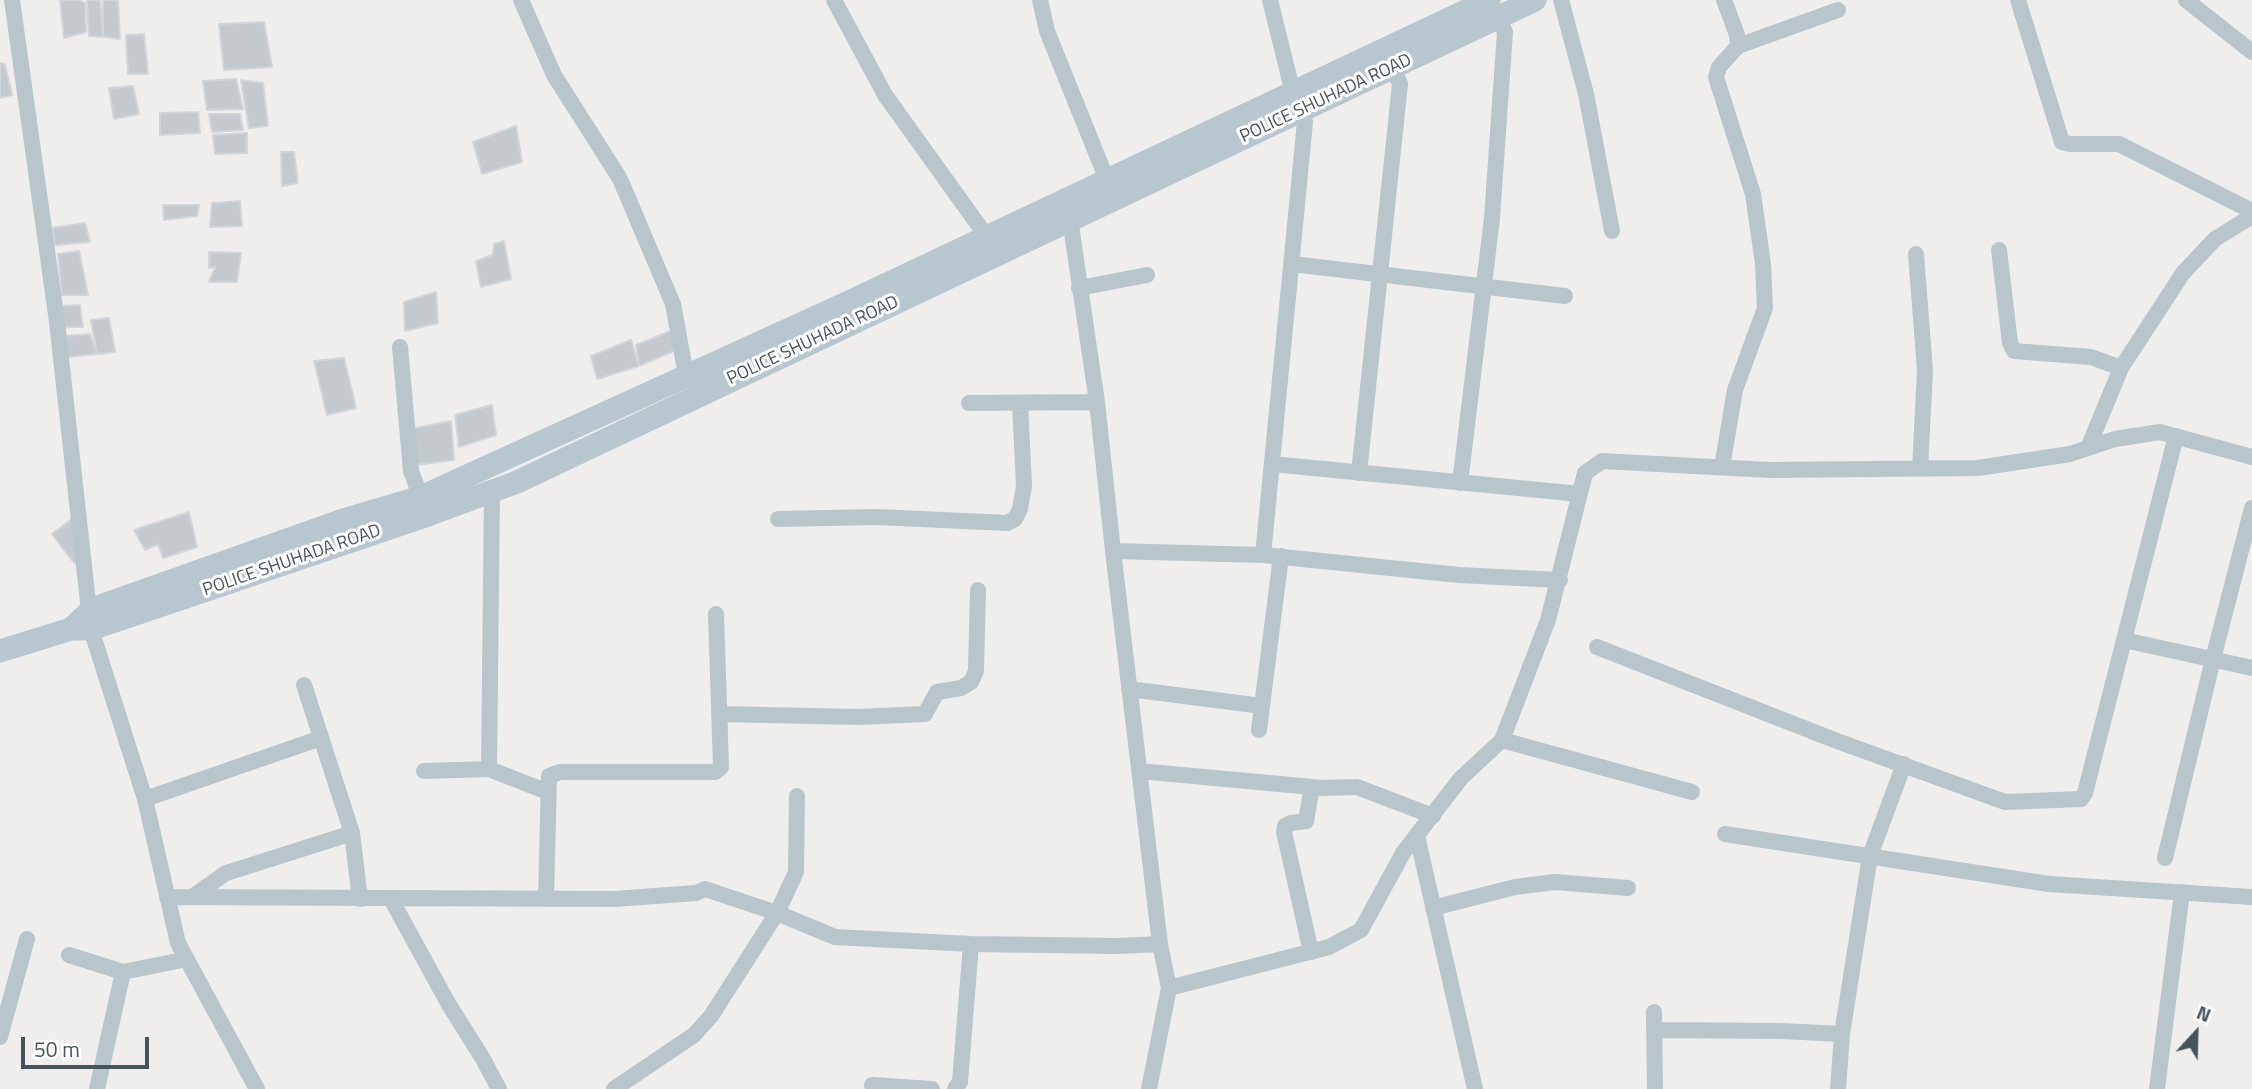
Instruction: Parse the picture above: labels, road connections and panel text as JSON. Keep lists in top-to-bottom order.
{
  "streets": {
    "main road": ["POLICE SHUHADA ROAD"]
  },
  "scale_bar": "50 m",
  "north": "top"
}
